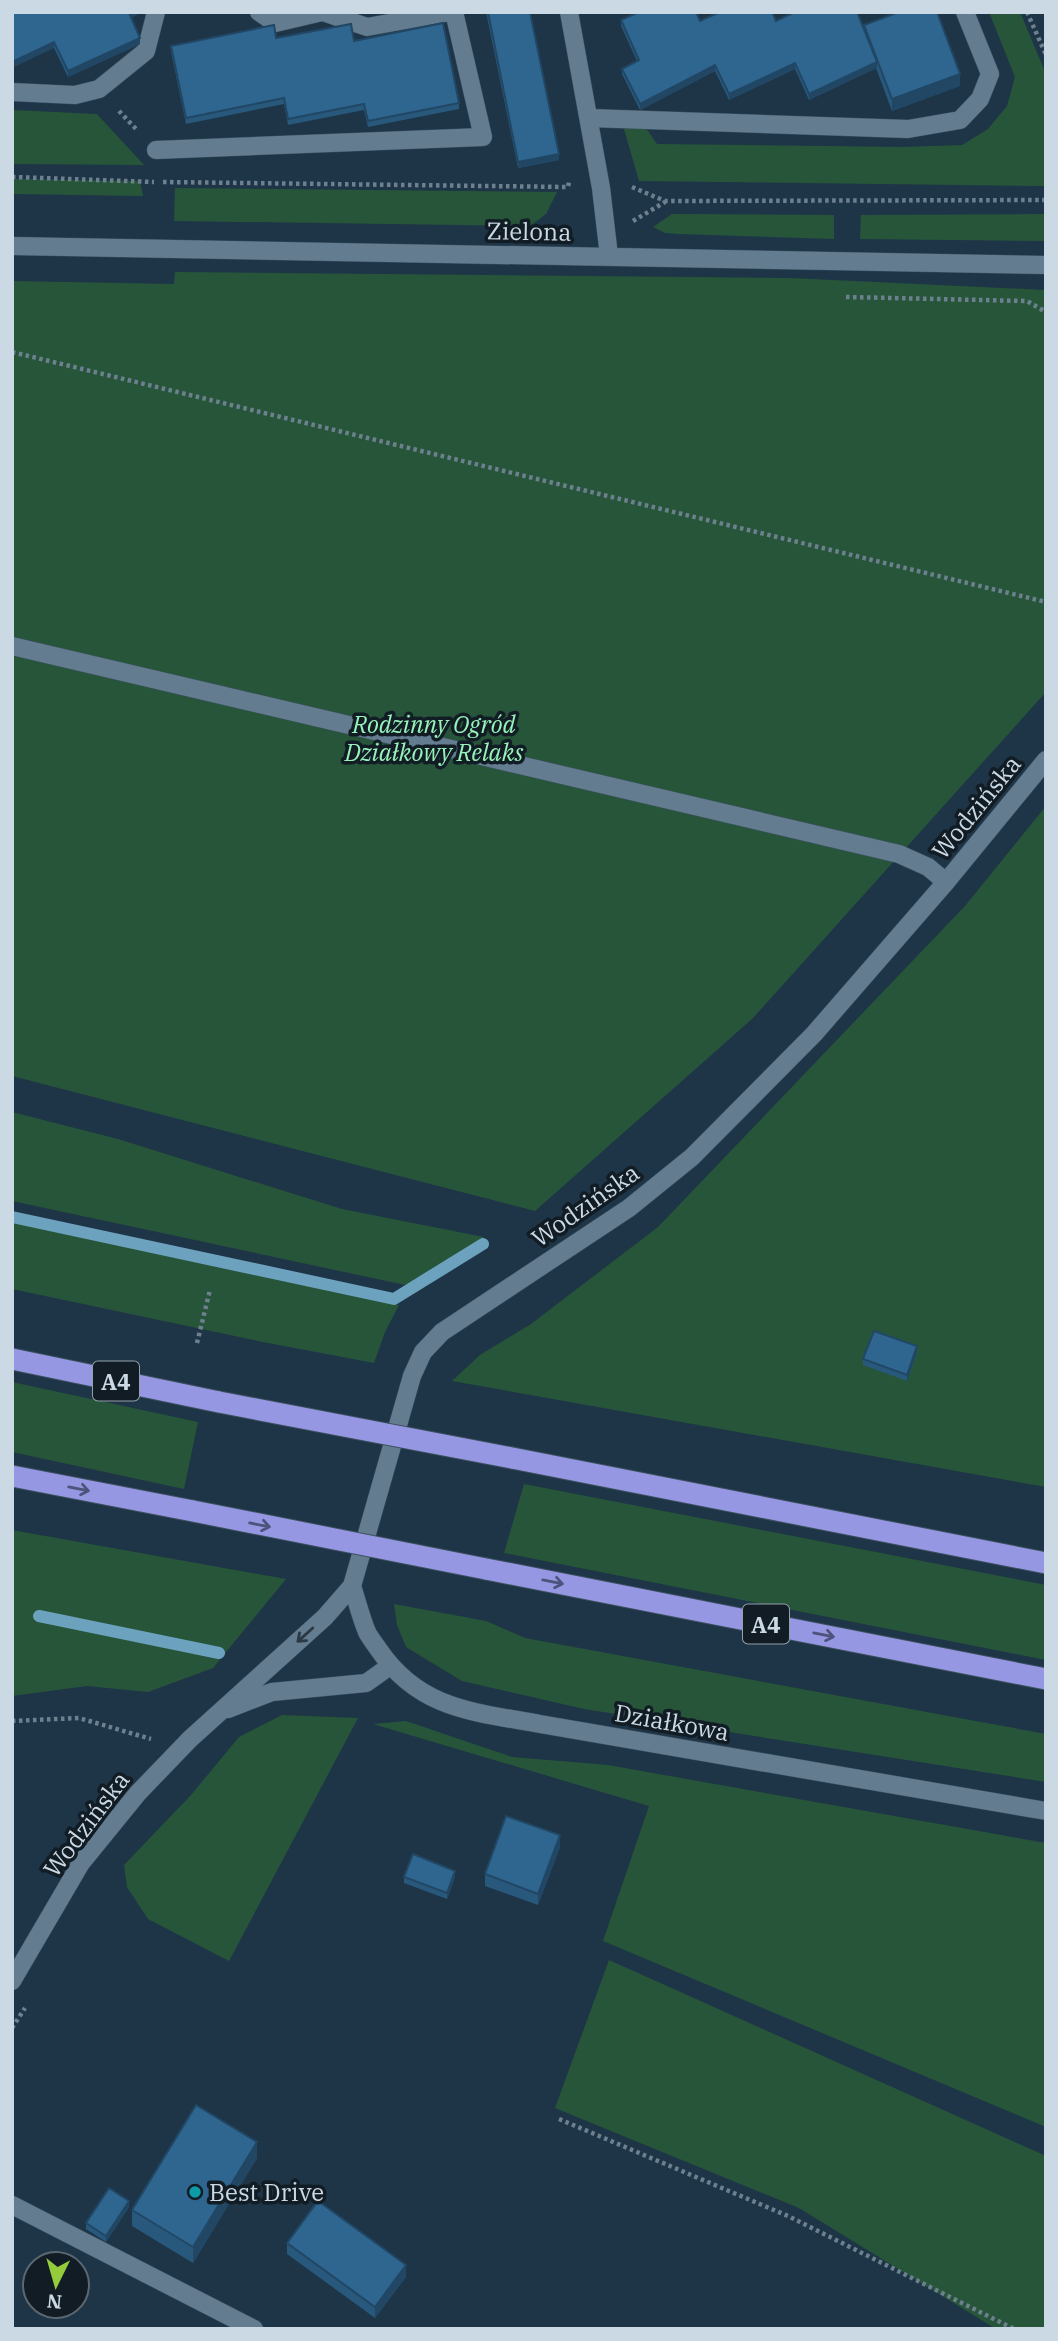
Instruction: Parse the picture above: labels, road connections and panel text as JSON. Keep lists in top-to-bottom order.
{
  "streets": {
    "highway": ["A4"],
    "street": ["Zielona", "Wodzińska", "Działkowa"]
  },
  "crossings": [
    ["Wodzińska", "Działkowa"]
  ],
  "parks": ["Rodzinny Ogród Działkowy Relaks"],
  "places": ["Best Drive"],
  "north": "bottom"
}
